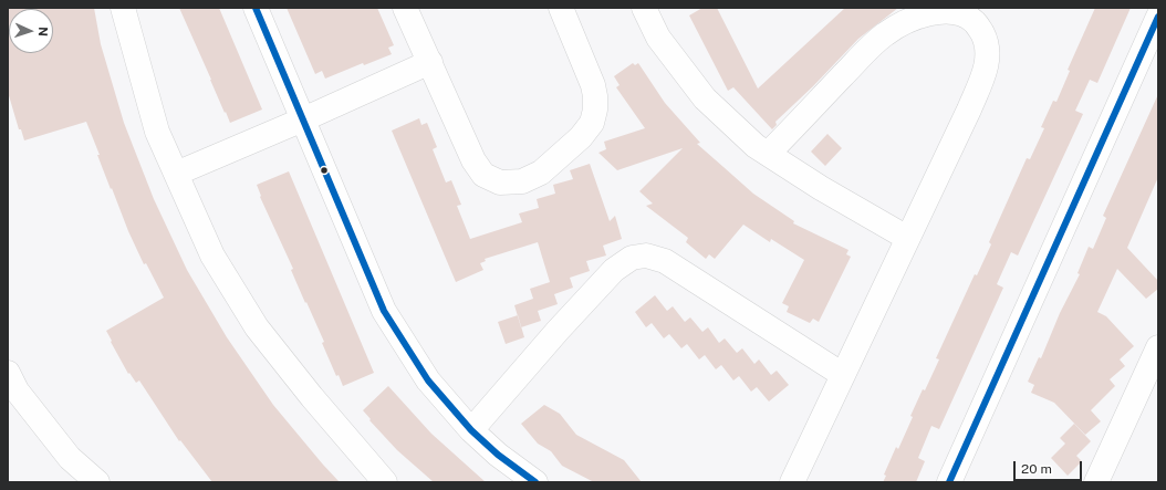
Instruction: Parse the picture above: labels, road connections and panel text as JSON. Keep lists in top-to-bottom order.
{
  "scale_bar": "20 m",
  "north": "right"
}
